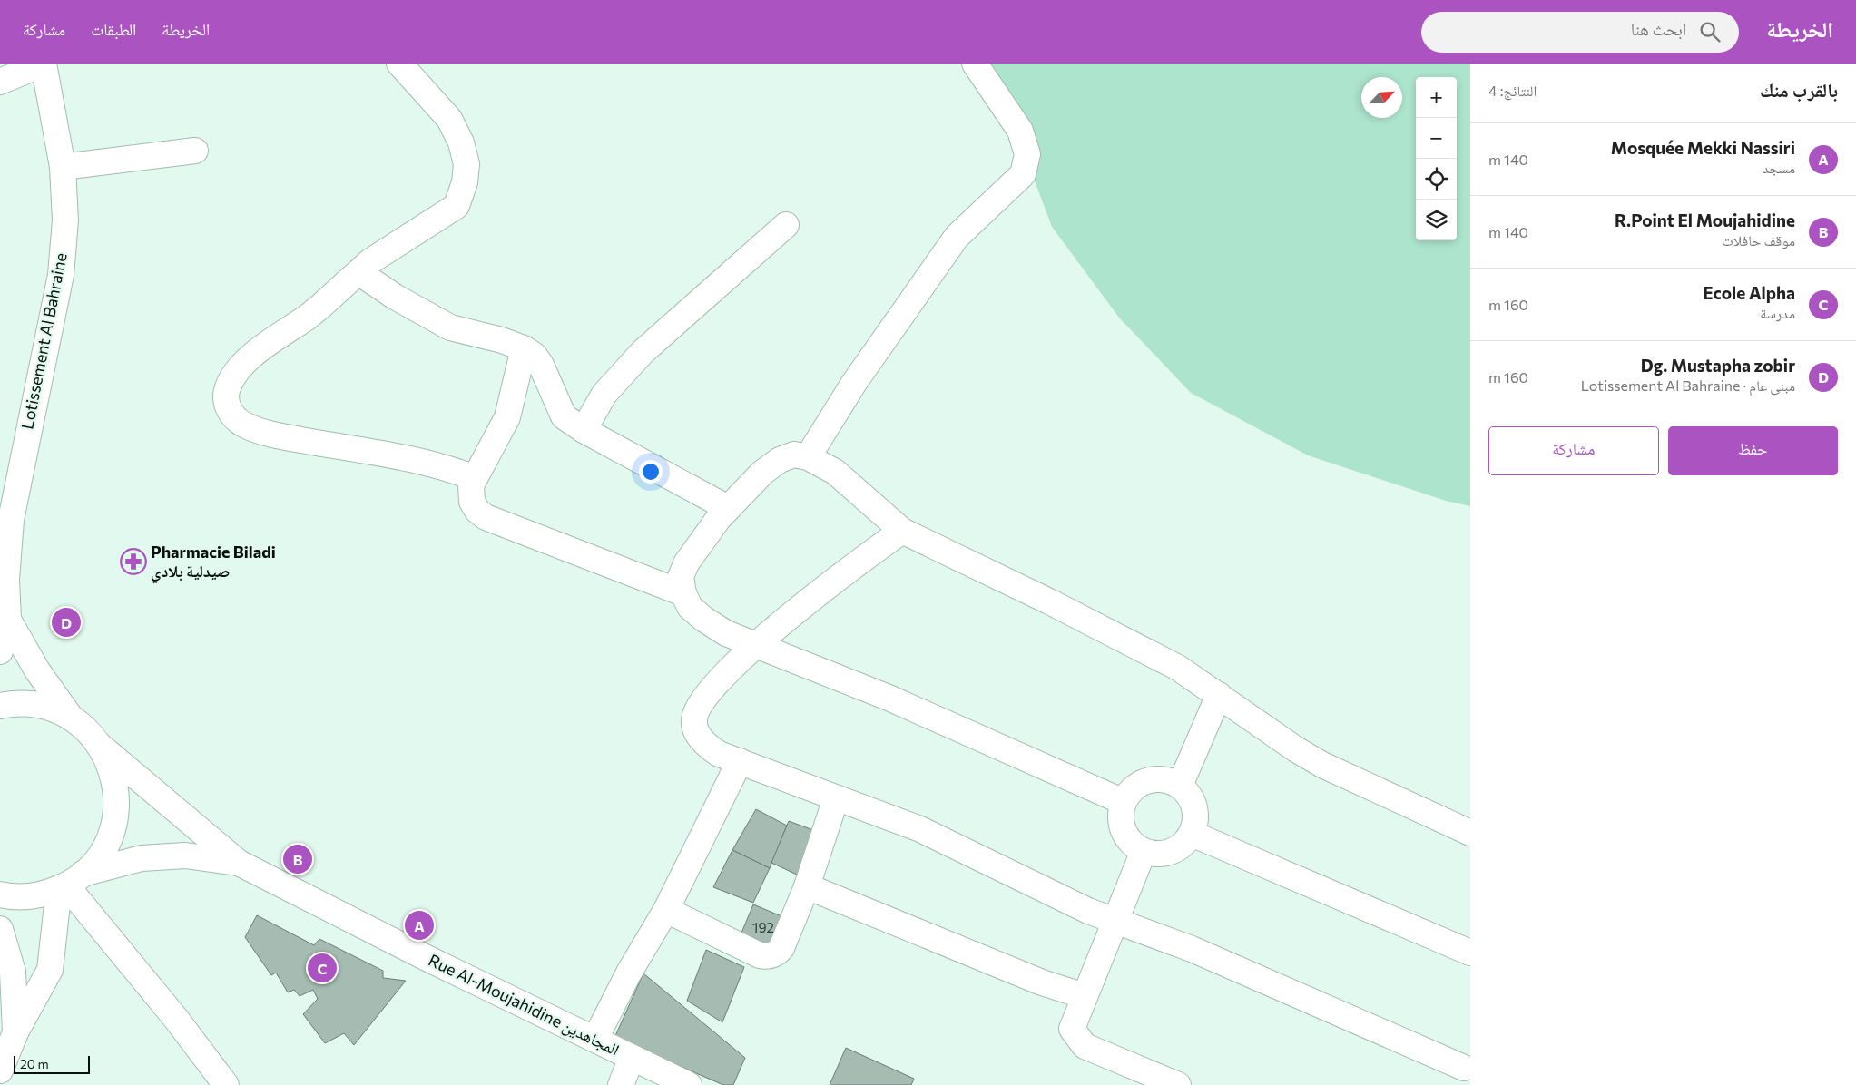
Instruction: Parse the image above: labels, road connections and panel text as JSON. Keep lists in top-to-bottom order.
{
  "streets": {
    "street": ["Lotissement Al Bahraine", "Rue Al-Moujahidine المجاهدين"]
  },
  "places": {
    "pharmacy": ["Pharmacie Biladi صيدلية بلادي"]
  },
  "house_numbers": ["192"],
  "scale_bar": "20 m",
  "north": "top right",
  "page": {
    "header": "الخريطة",
    "search": "ابحث هنا",
    "nav": ["الخريطة", "الطبقات", "مشاركة"],
    "heading": ["بالقرب منك", "النتائج: 4"],
    "map_buttons": ["+", "−"],
    "list": [
      {
        "mark": "A",
        "name": "Mosquée Mekki Nassiri",
        "note": "مسجد",
        "value": "140 m"
      },
      {
        "mark": "B",
        "name": "R.Point El Moujahidine",
        "note": "موقف حافلات",
        "value": "140 m"
      },
      {
        "mark": "C",
        "name": "Ecole Alpha",
        "note": "مدرسة",
        "value": "160 m"
      },
      {
        "mark": "D",
        "name": "Dg. Mustapha zobir",
        "note": "مبنى عام · Lotissement Al Bahraine",
        "value": "160 m"
      }
    ],
    "buttons": ["حفظ", "مشاركة"],
    "pins": [
      "D",
      "B",
      "A",
      "C"
    ],
    "scale": "20 m"
  }
}
